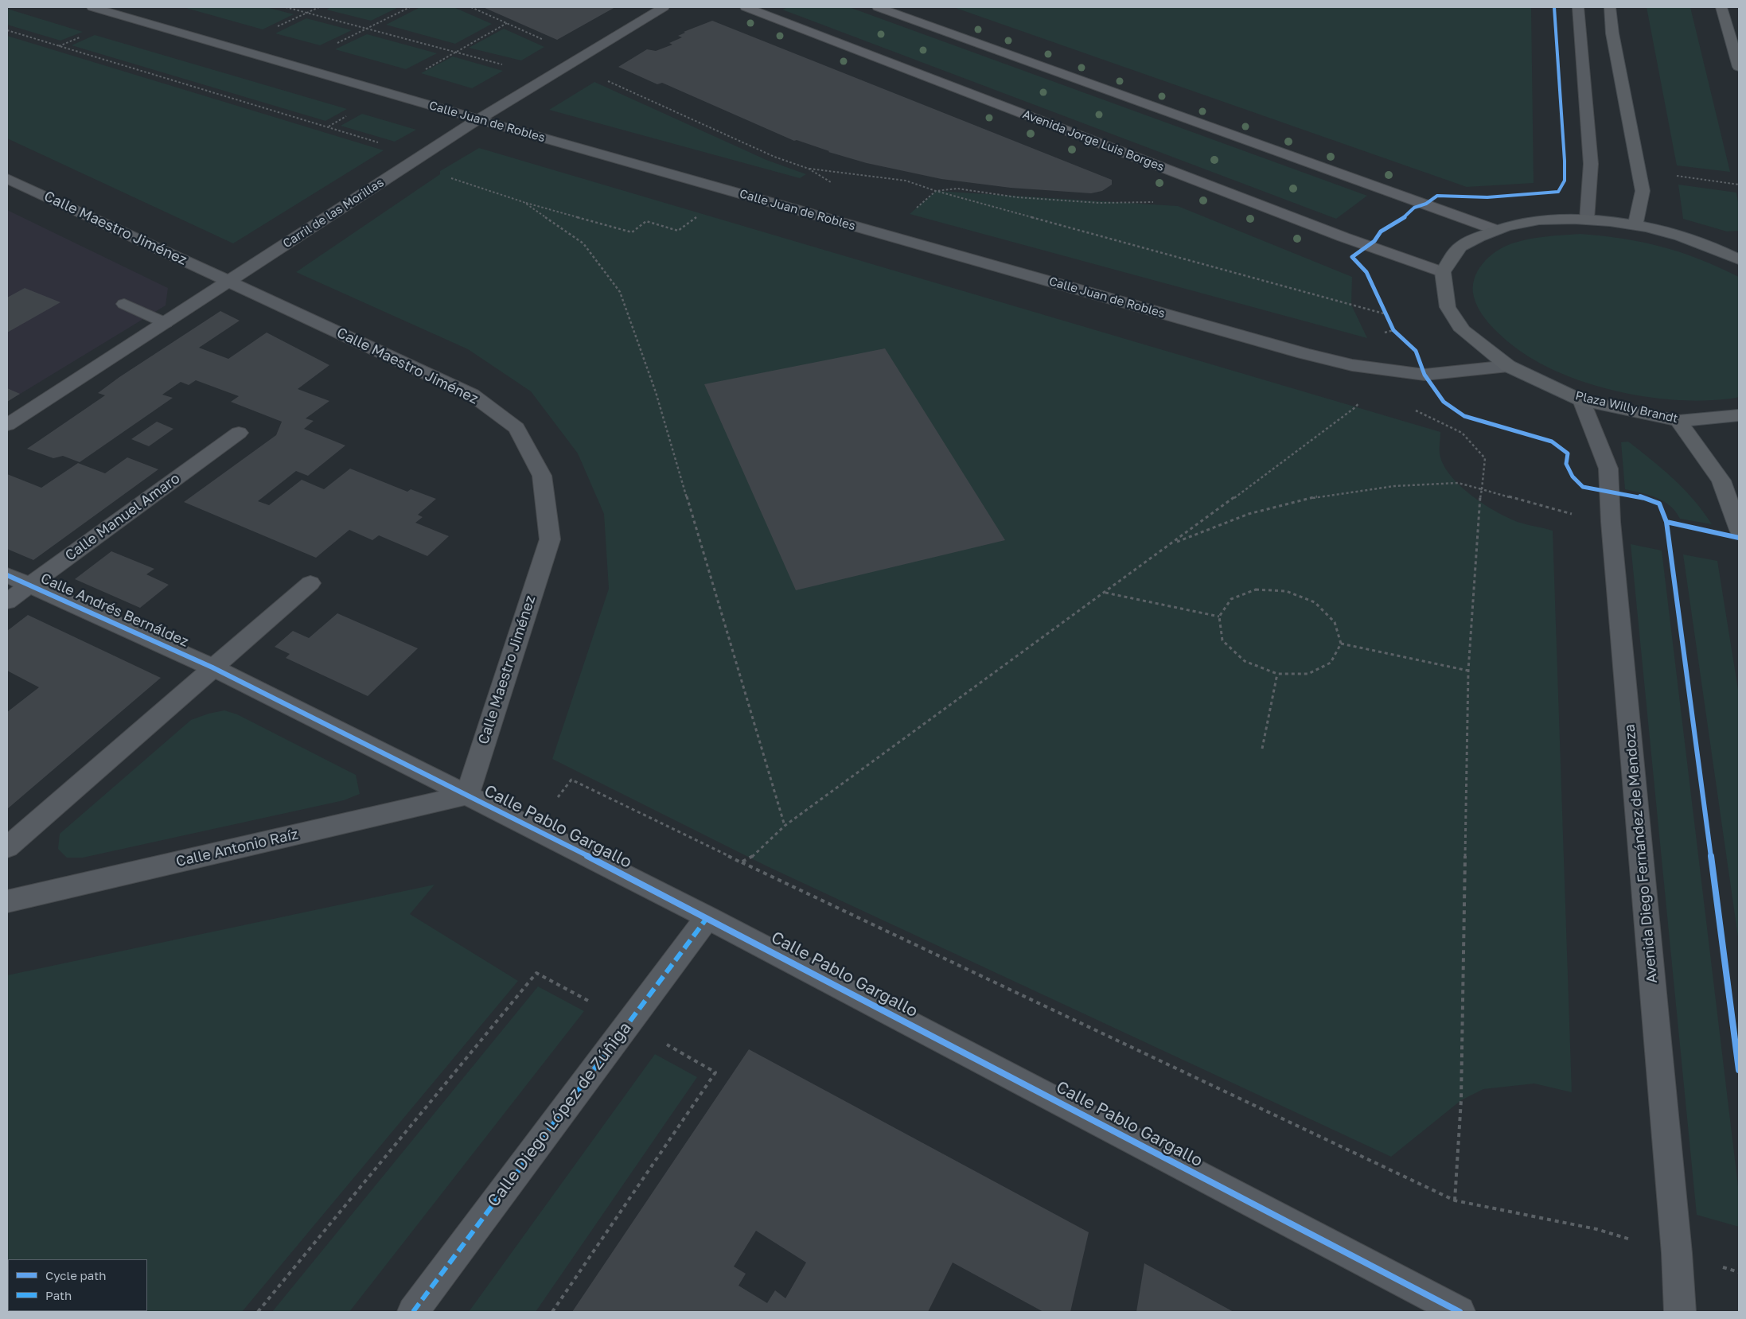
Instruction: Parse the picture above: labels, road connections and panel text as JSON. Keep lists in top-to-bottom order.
{
  "streets": {
    "main road": ["Avenida Jorge Luis Borges", "Plaza Willy Brandt"],
    "street": [
      "Calle Juan de Robles",
      "Carril de las Morillas",
      "Calle Maestro Jiménez",
      "Calle Manuel Amaro",
      "Calle Andrés Bernáldez",
      "Calle Pablo Gargallo",
      "Calle Antonio Raíz",
      "Avenida Diego Fernández de Mendoza",
      "Calle Diego López de Zúñiga"
    ]
  },
  "crossings": [
    ["Calle Juan de Robles", "Carril de las Morillas"],
    ["Calle Juan de Robles", "Plaza Willy Brandt"],
    ["Avenida Jorge Luis Borges", "Plaza Willy Brandt"],
    ["Carril de las Morillas", "Calle Maestro Jiménez"],
    ["Calle Maestro Jiménez", "Calle Pablo Gargallo"],
    ["Calle Maestro Jiménez", "Calle Antonio Raíz"],
    ["Plaza Willy Brandt", "Avenida Diego Fernández de Mendoza"],
    ["Calle Manuel Amaro", "Calle Andrés Bernáldez"],
    ["Calle Andrés Bernáldez", "Calle Pablo Gargallo"],
    ["Calle Pablo Gargallo", "Calle Antonio Raíz"],
    ["Calle Pablo Gargallo", "Calle Diego López de Zúñiga"]
  ],
  "legend": ["Cycle path", "Path"]
}
